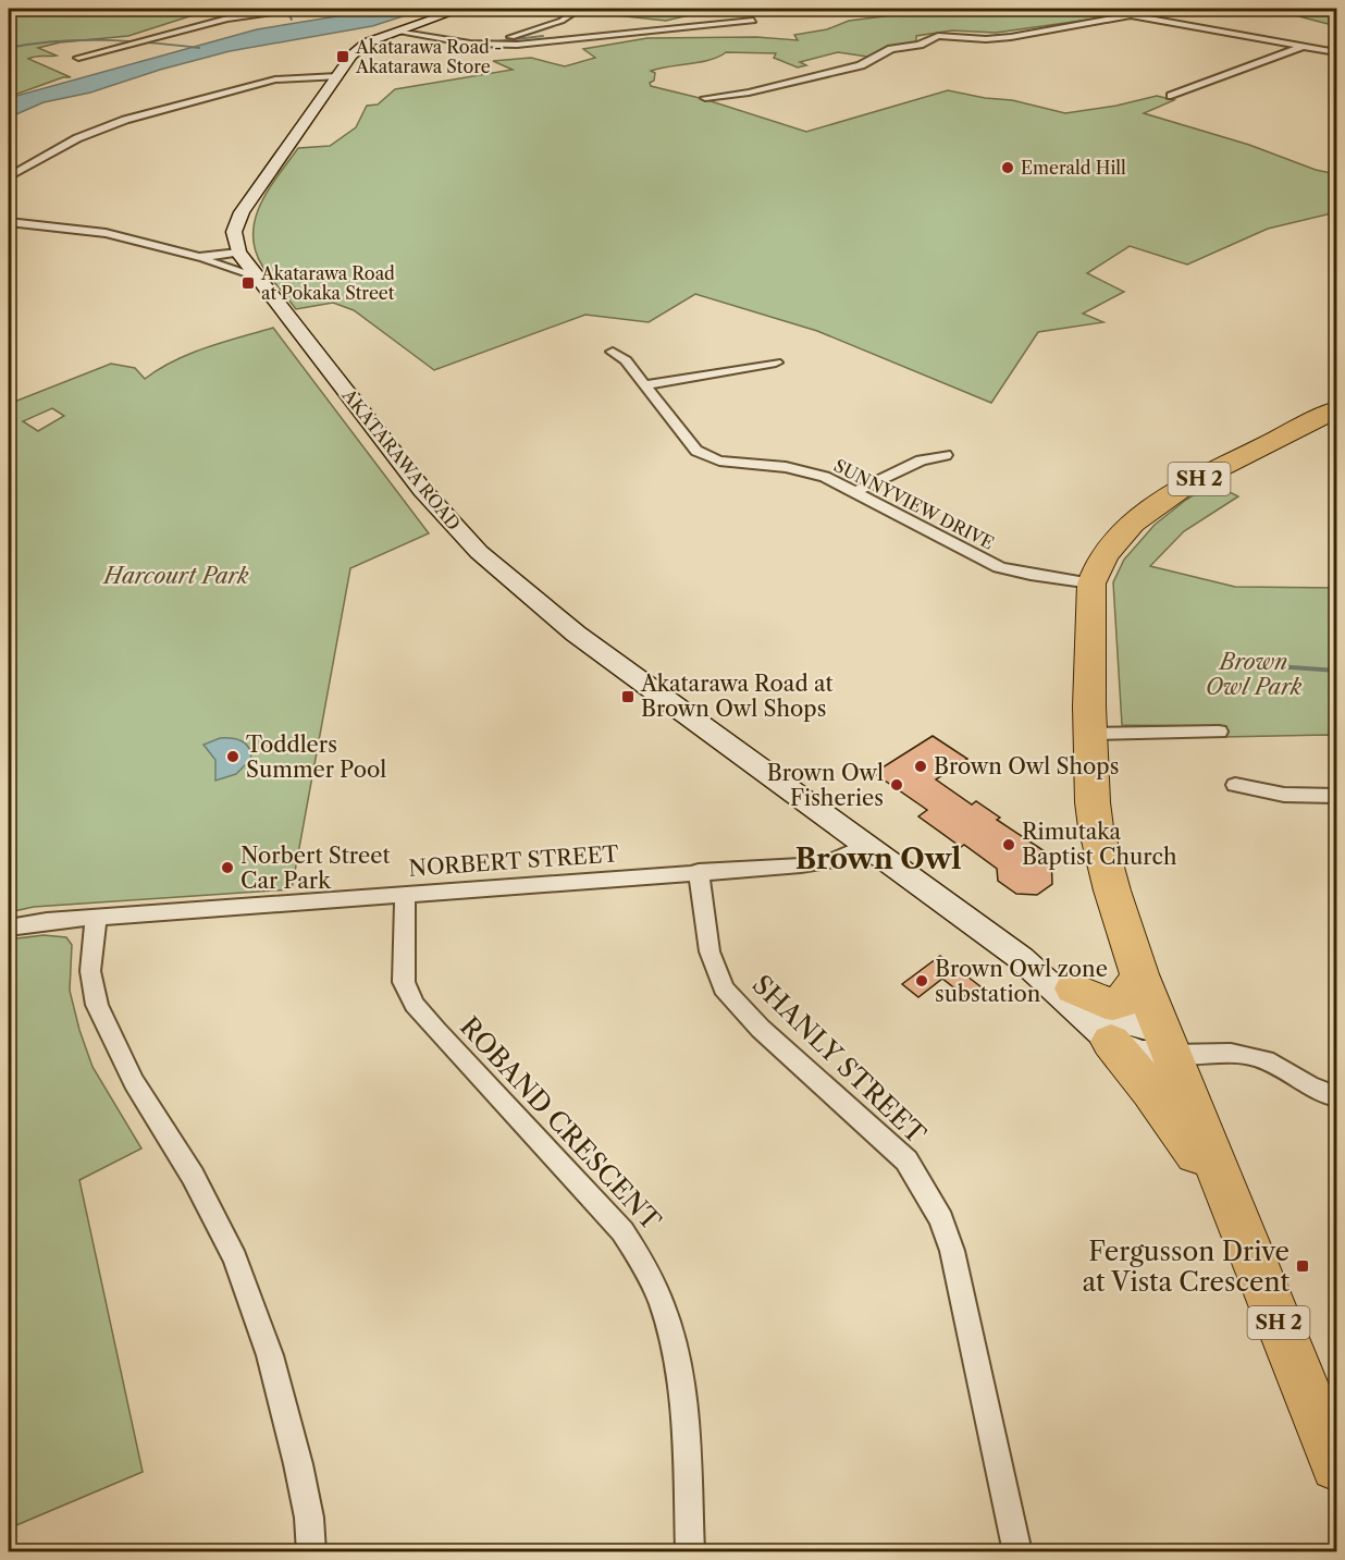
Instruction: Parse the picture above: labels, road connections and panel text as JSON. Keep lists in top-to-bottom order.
{
  "streets": {
    "highway": ["SH 2"],
    "street": [
      "AKATARAWA ROAD",
      "SUNNYVIEW DRIVE",
      "NORBERT STREET",
      "SHANLY STREET",
      "ROBAND CRESCENT"
    ]
  },
  "crossings": [
    ["AKATARAWA ROAD", "SH 2"],
    ["AKATARAWA ROAD", "NORBERT STREET"],
    ["SH 2", "SUNNYVIEW DRIVE"],
    ["NORBERT STREET", "SHANLY STREET"],
    ["NORBERT STREET", "ROBAND CRESCENT"]
  ],
  "districts": ["Brown Owl"],
  "parks": ["Harcourt Park", "Brown Owl Park"],
  "places": {
    "transit": [
      "Akatarawa Road - Akatarawa Store",
      "Akatarawa Road at Pokaka Street",
      "Akatarawa Road at Brown Owl Shops",
      "Fergusson Drive at Vista Crescent"
    ],
    "other": [
      "Emerald Hill",
      "Toddlers Summer Pool",
      "Brown Owl Shops",
      "Brown Owl Fisheries",
      "Rimutaka Baptist Church",
      "Norbert Street Car Park",
      "Brown Owl zone substation"
    ]
  }
}
